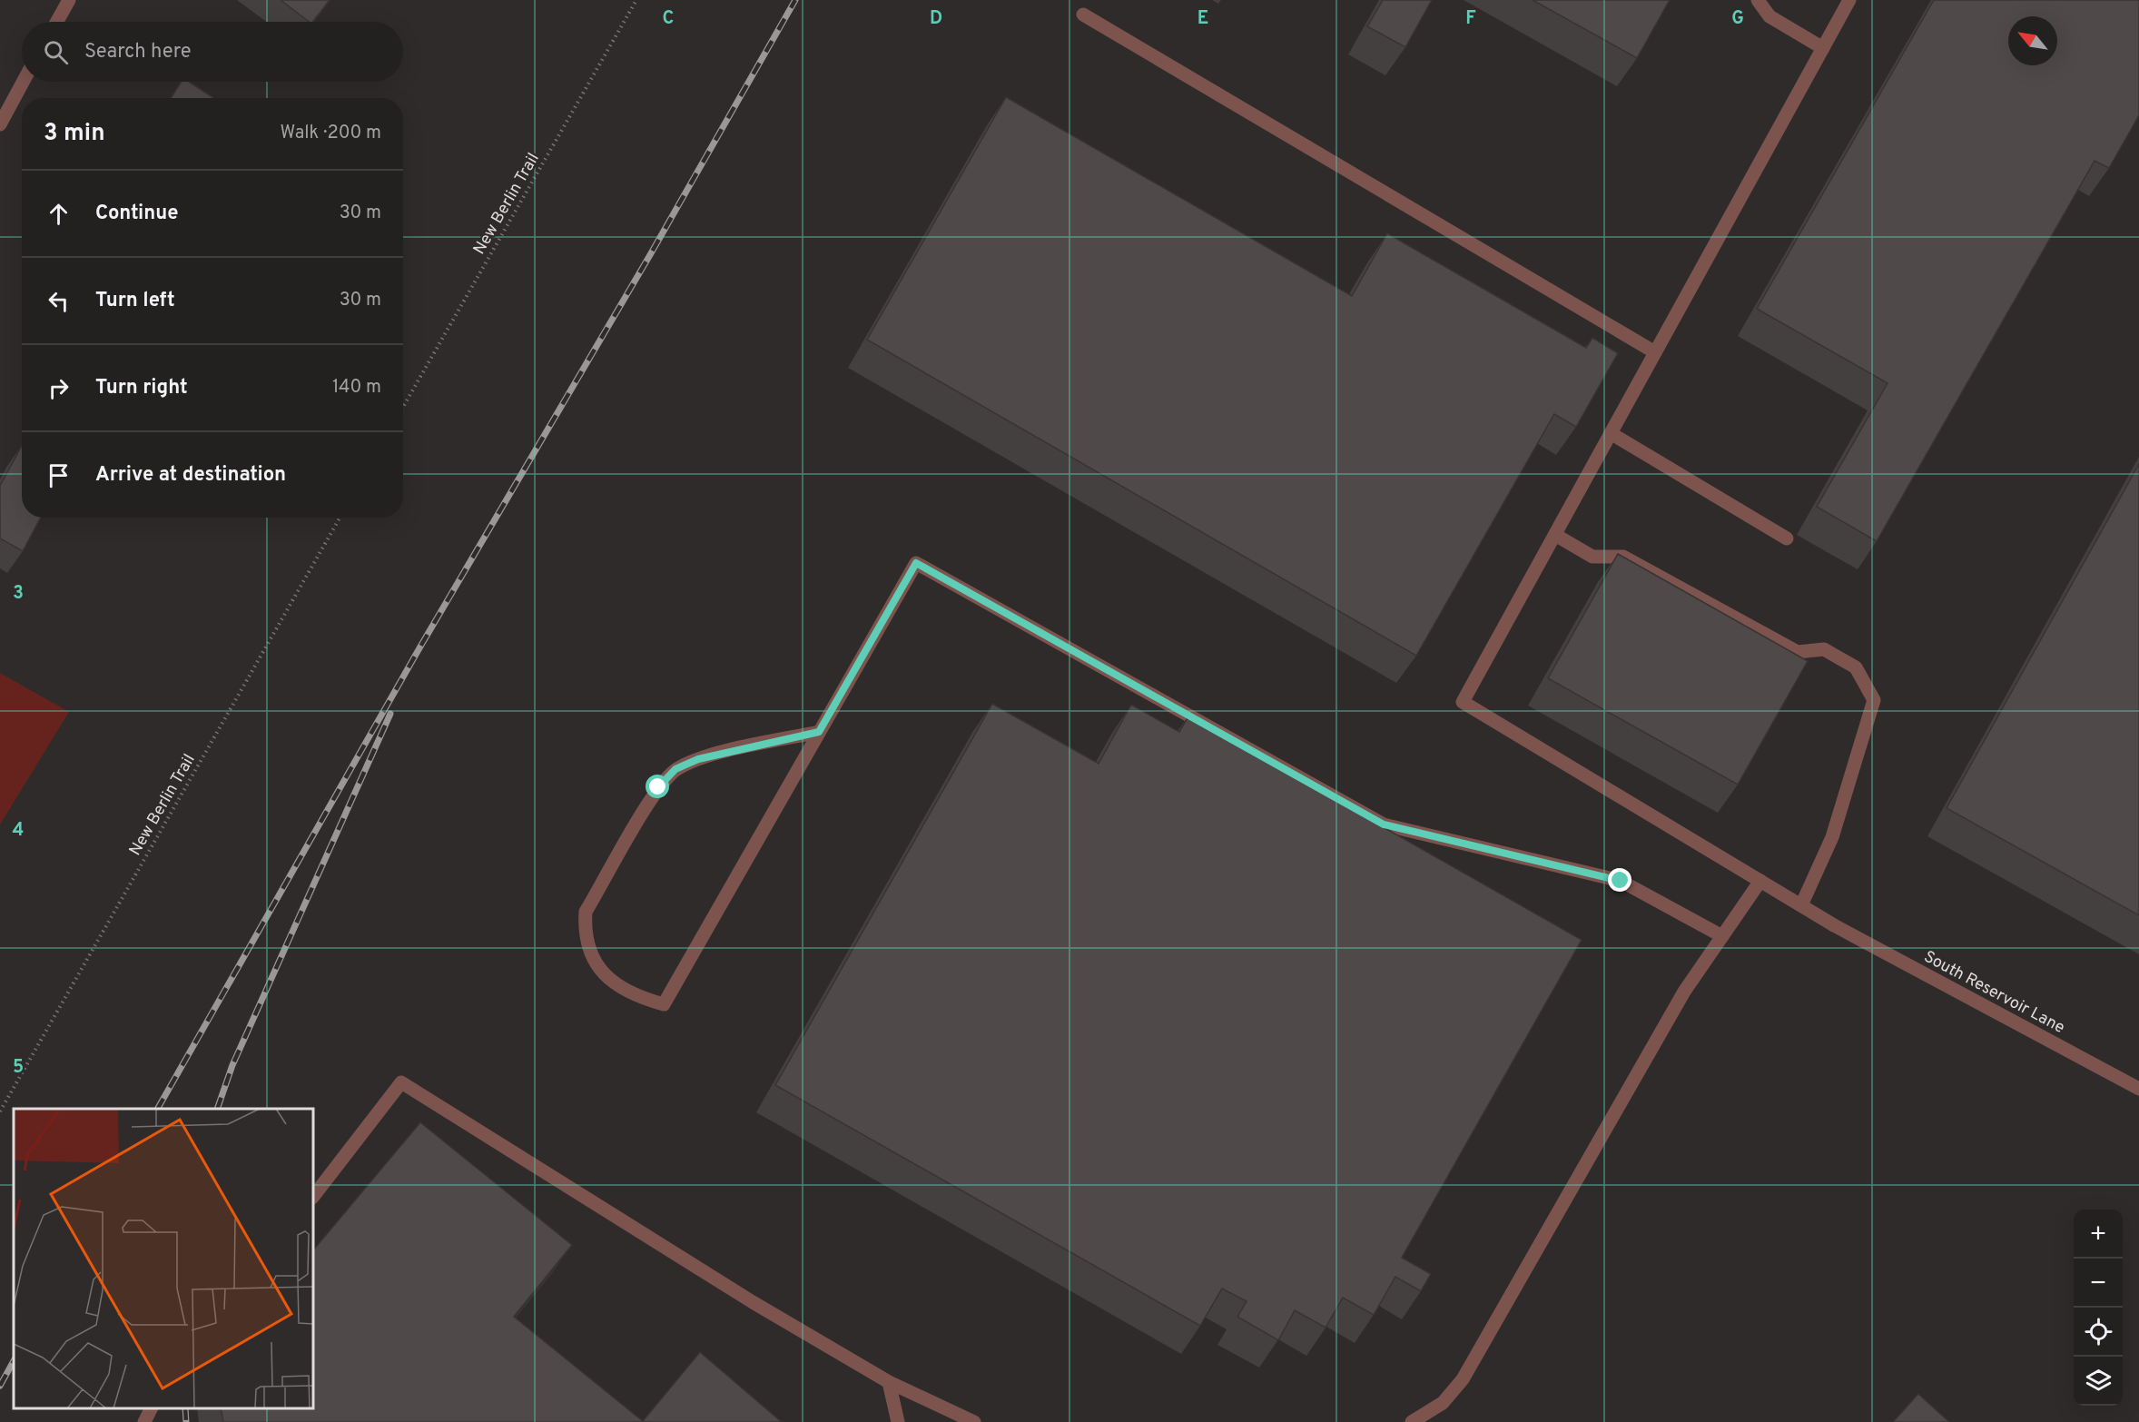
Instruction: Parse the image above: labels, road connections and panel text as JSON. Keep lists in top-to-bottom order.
{
  "streets": {
    "street": ["South Reservoir Lane"],
    "path": ["New Berlin Trail"]
  },
  "north": "top left",
  "page": {
    "search": "Search here",
    "heading": ["3 min", "Walk · 200 m"],
    "list": [
      ["Continue", "30 m"],
      ["Turn left", "30 m"],
      ["Turn right", "140 m"],
      "Arrive at destination"
    ],
    "map_buttons": ["+", "−"]
  },
  "grid": {
    "columns": [
      "C",
      "D",
      "E",
      "F",
      "G"
    ],
    "rows": ["3", "4", "5"]
  }
}
